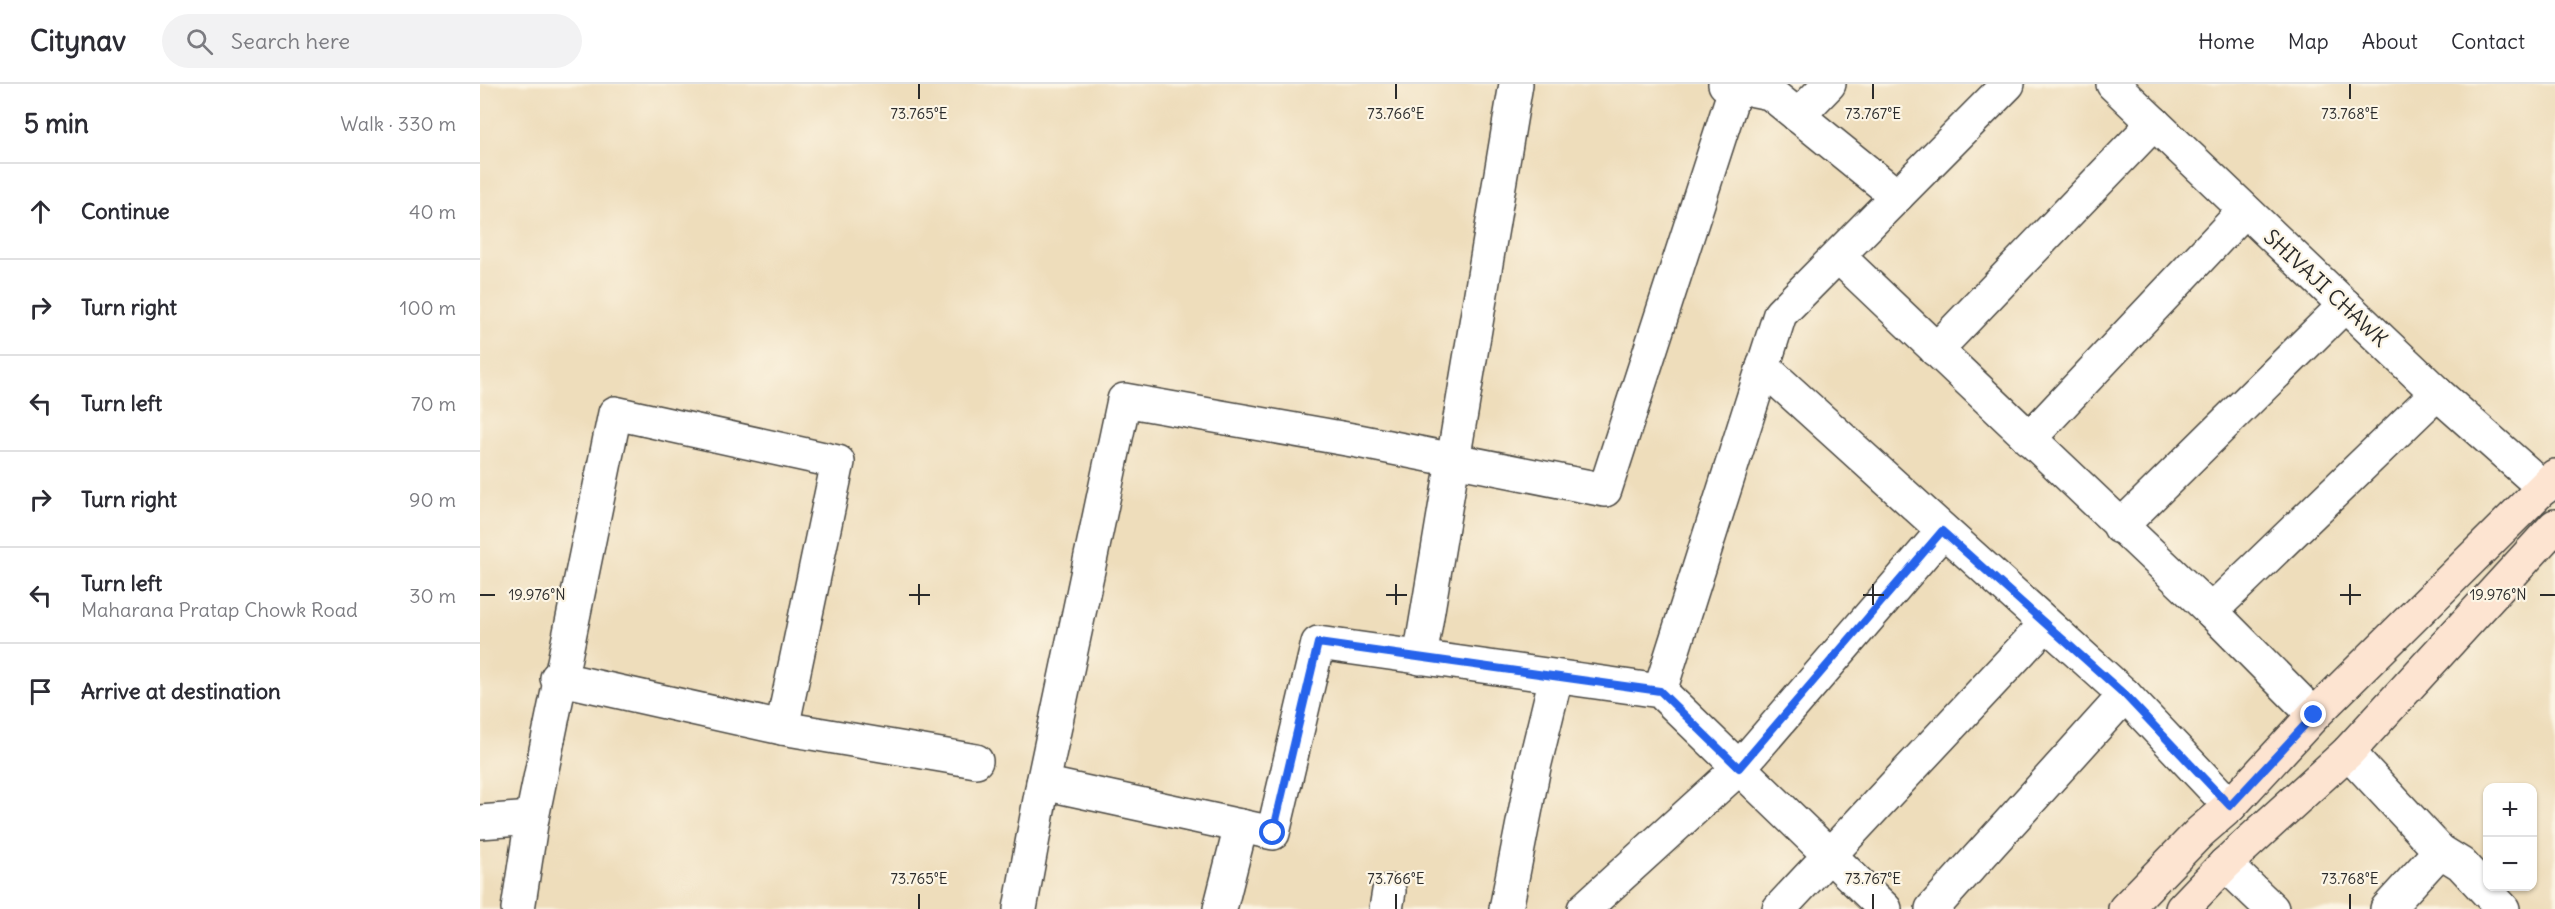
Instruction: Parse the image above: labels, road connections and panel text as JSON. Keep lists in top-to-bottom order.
{
  "streets": {
    "street": ["SHIVAJI CHAWK"]
  },
  "page": {
    "header": "Citynav",
    "search": "Search here",
    "nav": [
      "Home",
      "Map",
      "About",
      "Contact"
    ],
    "heading": ["5 min", "Walk · 330 m"],
    "list": [
      ["Continue", "40 m"],
      ["Turn right", "100 m"],
      ["Turn left", "70 m"],
      ["Turn right", "90 m"],
      ["Turn left", "Maharana Pratap Chowk Road", "30 m"],
      "Arrive at destination"
    ],
    "map_buttons": ["+", "−"]
  },
  "coordinates": [
    "73.765°E",
    "73.766°E",
    "73.767°E",
    "73.768°E",
    "19.976°N"
  ]
}
